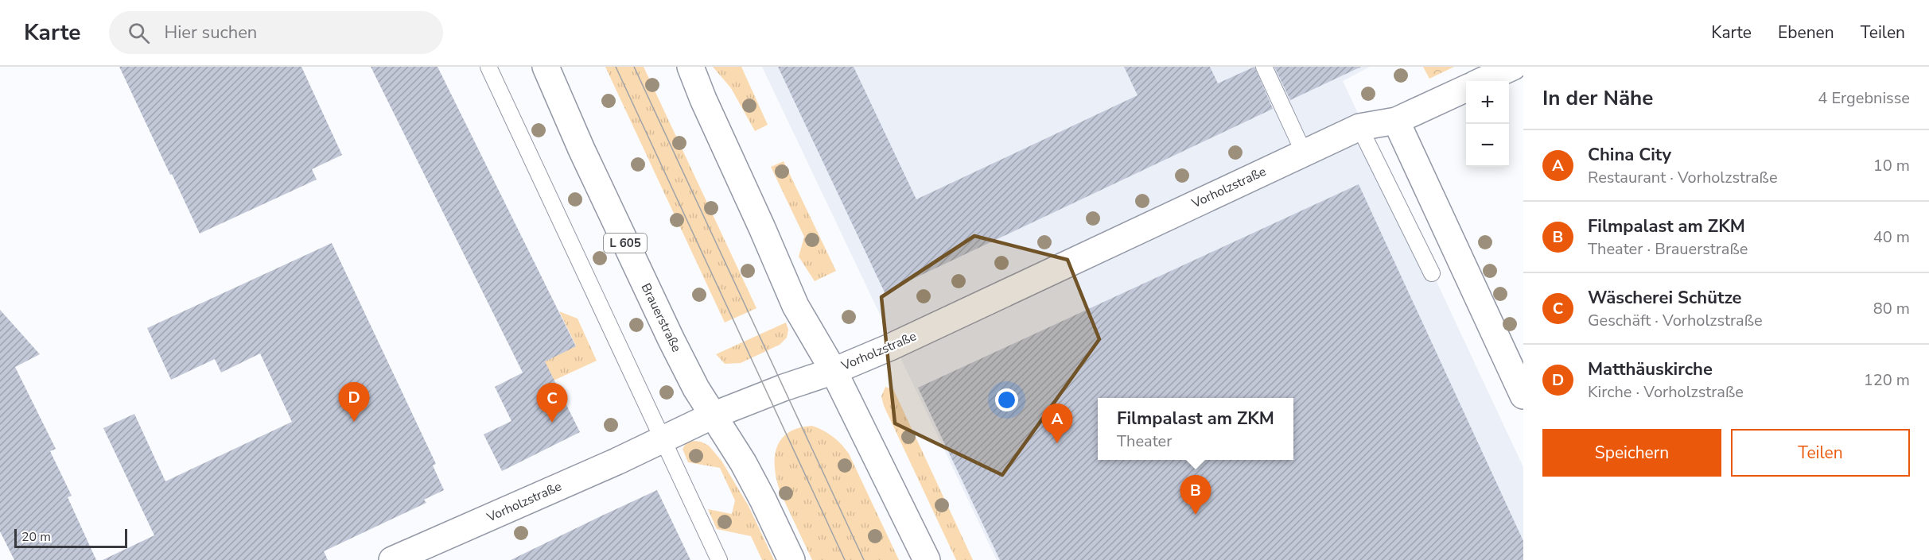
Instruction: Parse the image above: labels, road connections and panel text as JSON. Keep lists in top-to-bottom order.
{
  "streets": {
    "street": ["Vorholzstraße", "L 605", "Brauerstraße"]
  },
  "crossings": [
    ["Vorholzstraße", "Brauerstraße"]
  ],
  "scale_bar": "20 m",
  "page": {
    "header": "Karte",
    "search": "Hier suchen",
    "nav": ["Karte", "Ebenen", "Teilen"],
    "heading": ["In der Nähe", "4 Ergebnisse"],
    "map_buttons": ["+", "−"],
    "list": [
      {
        "mark": "A",
        "name": "China City",
        "note": "Restaurant · Vorholzstraße",
        "value": "10 m"
      },
      {
        "mark": "B",
        "name": "Filmpalast am ZKM",
        "note": "Theater · Brauerstraße",
        "value": "40 m"
      },
      {
        "mark": "C",
        "name": "Wäscherei Schütze",
        "note": "Geschäft · Vorholzstraße",
        "value": "80 m"
      },
      {
        "mark": "D",
        "name": "Matthäuskirche",
        "note": "Kirche · Vorholzstraße",
        "value": "120 m"
      }
    ],
    "pins": [
      "D",
      "C",
      "A",
      "B"
    ],
    "popup": ["Filmpalast am ZKM", "Theater"],
    "buttons": ["Speichern", "Teilen"],
    "scale": "20 m"
  }
}
